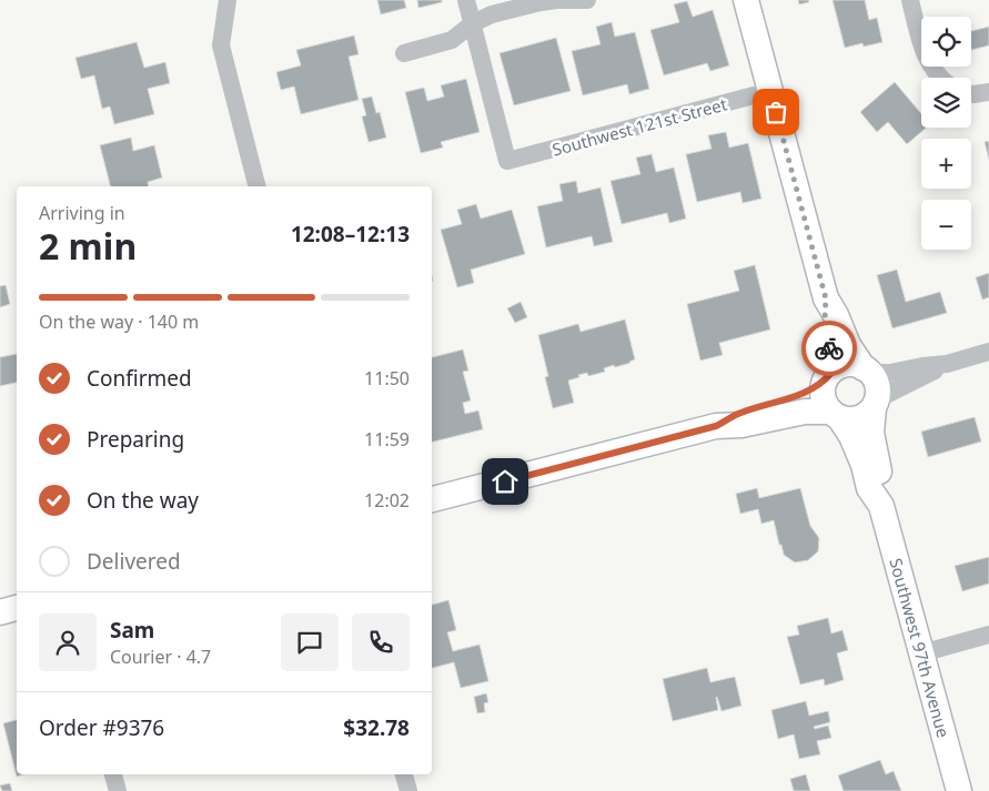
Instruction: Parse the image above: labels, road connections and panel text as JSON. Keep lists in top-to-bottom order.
{
  "streets": {
    "street": ["Southwest 121st Street", "Southwest 97th Avenue"]
  },
  "page": {
    "map_buttons": ["+", "−"],
    "heading": ["2 min", "Arriving in", "12:08–12:13"],
    "panel": [
      "Sam",
      "Courier · 4.7",
      "Order #9376",
      "$32.78"
    ],
    "bar": "On the way · 140 m",
    "list": [
      ["Confirmed", "11:50"],
      ["Preparing", "11:59"],
      ["On the way", "12:02"],
      "Delivered"
    ]
  }
}
